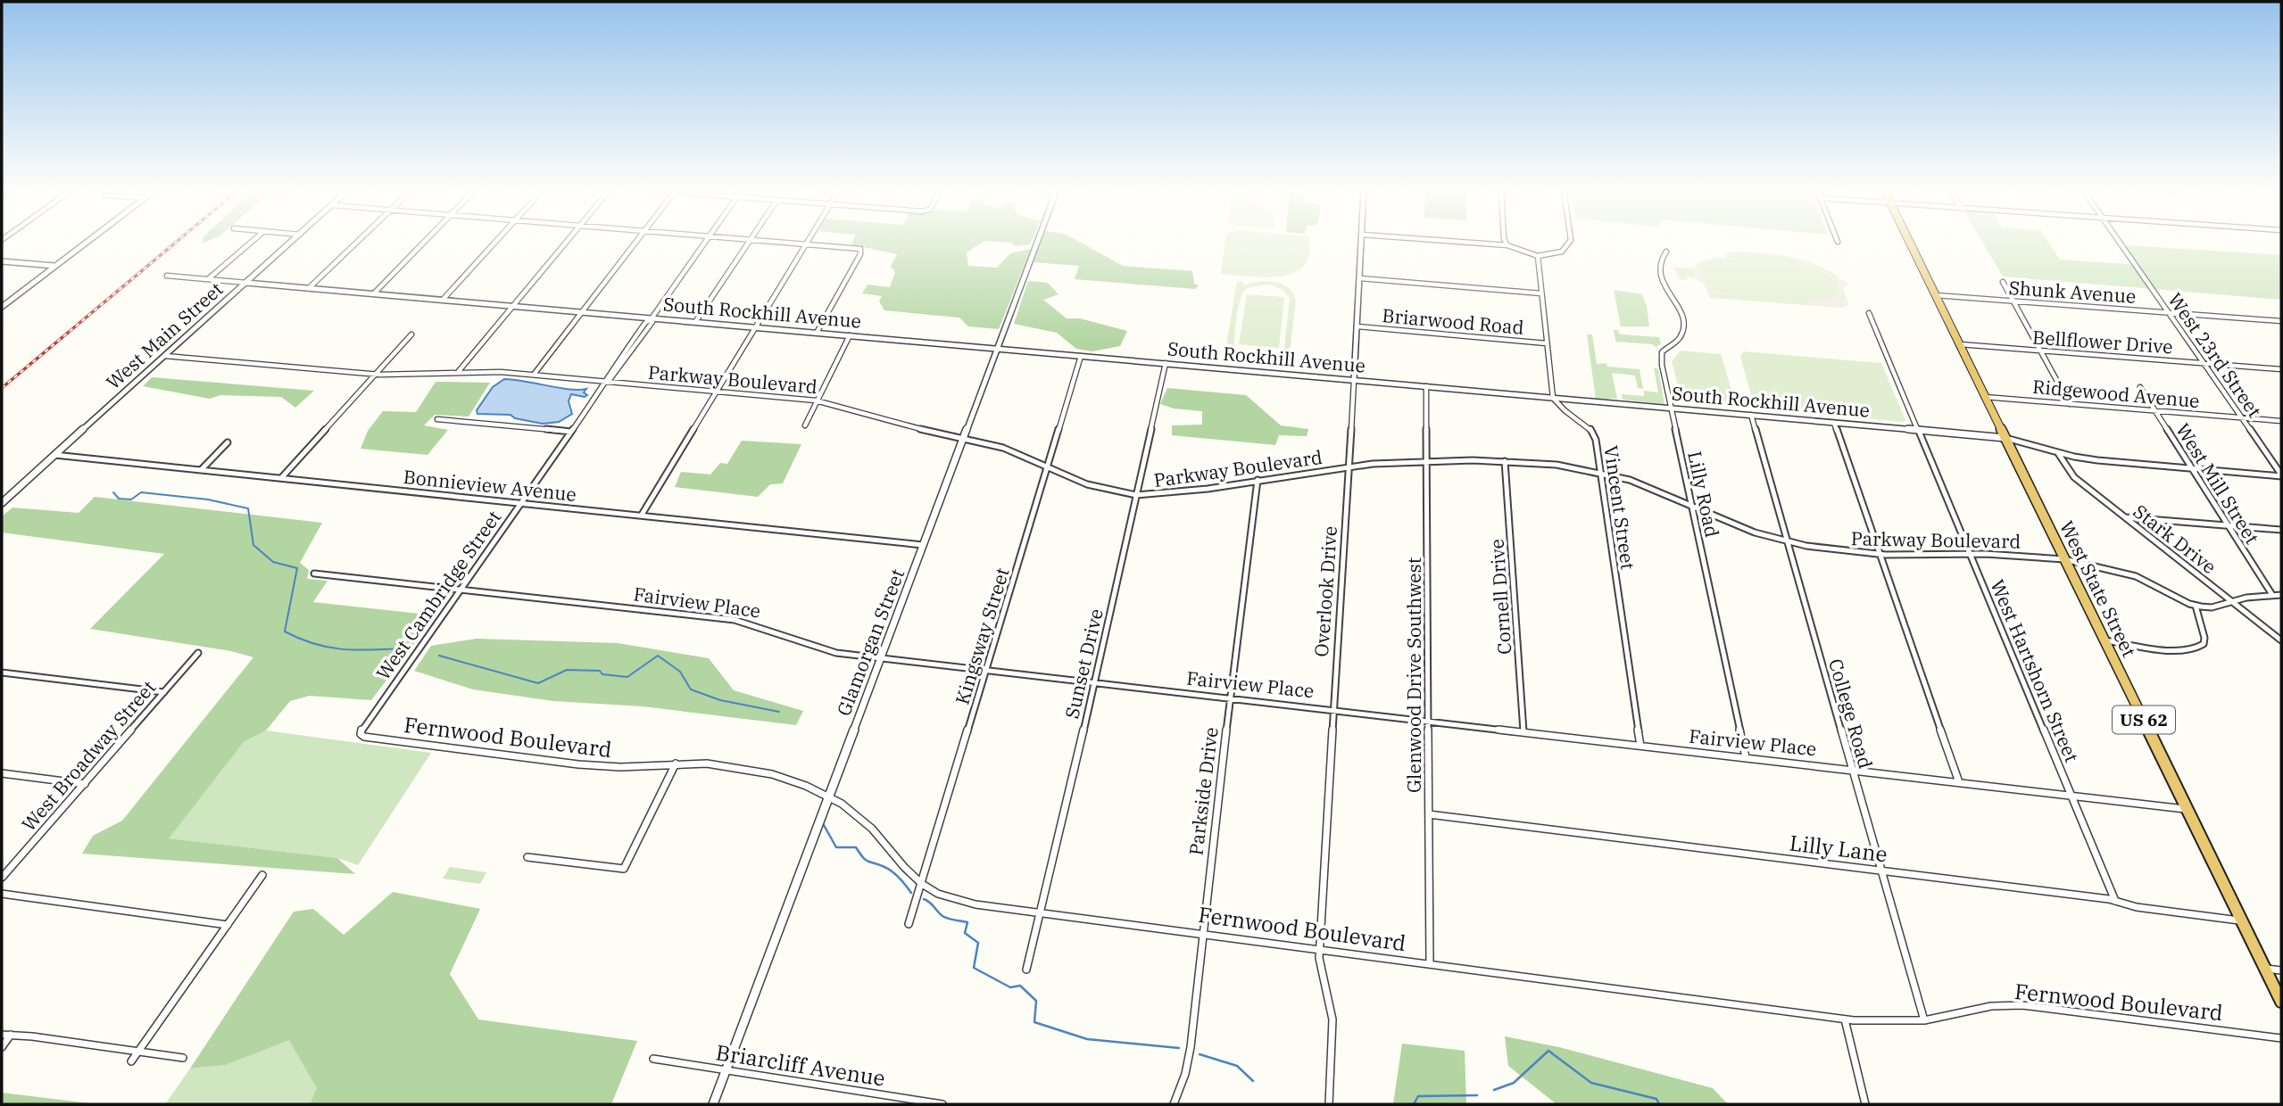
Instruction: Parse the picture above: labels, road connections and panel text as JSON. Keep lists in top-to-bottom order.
{
  "streets": {
    "highway": ["West State Street", "US 62"],
    "street": [
      "Shunk Avenue",
      "South Rockhill Avenue",
      "Briarwood Road",
      "West Main Street",
      "Bellflower Drive",
      "West 23rd Street",
      "Parkway Boulevard",
      "Ridgewood Avenue",
      "West Mill Street",
      "Bonnieview Avenue",
      "Lilly Road",
      "Vincent Street",
      "Stark Drive",
      "Overlook Drive",
      "West Cambridge Street",
      "Cornell Drive",
      "Fairview Place",
      "Kingsway Street",
      "Glamorgan Street",
      "Sunset Drive",
      "West Hartshorn Street",
      "Glenwood Drive Southwest",
      "College Road",
      "Fernwood Boulevard",
      "West Broadway Street",
      "Parkside Drive",
      "Lilly Lane",
      "Briarcliff Avenue"
    ]
  },
  "crossings": [
    ["Shunk Avenue", "West 23rd Street"],
    ["Shunk Avenue", "West State Street"],
    ["South Rockhill Avenue", "West Main Street"],
    ["South Rockhill Avenue", "West 23rd Street"],
    ["South Rockhill Avenue", "West Mill Street"],
    ["South Rockhill Avenue", "Lilly Road"],
    ["South Rockhill Avenue", "Vincent Street"],
    ["South Rockhill Avenue", "Stark Drive"],
    ["South Rockhill Avenue", "West State Street"],
    ["South Rockhill Avenue", "Overlook Drive"],
    ["South Rockhill Avenue", "West Cambridge Street"],
    ["South Rockhill Avenue", "Kingsway Street"],
    ["South Rockhill Avenue", "Glamorgan Street"],
    ["South Rockhill Avenue", "Sunset Drive"],
    ["South Rockhill Avenue", "West Hartshorn Street"],
    ["South Rockhill Avenue", "Glenwood Drive Southwest"],
    ["South Rockhill Avenue", "College Road"],
    ["Briarwood Road", "Overlook Drive"],
    ["West Main Street", "Parkway Boulevard"],
    ["West Main Street", "Bonnieview Avenue"],
    ["Bellflower Drive", "West 23rd Street"],
    ["Bellflower Drive", "West State Street"],
    ["West 23rd Street", "Ridgewood Avenue"],
    ["Parkway Boulevard", "Lilly Road"],
    ["Parkway Boulevard", "Vincent Street"],
    ["Parkway Boulevard", "West State Street"],
    ["Parkway Boulevard", "Overlook Drive"],
    ["Parkway Boulevard", "West Cambridge Street"],
    ["Parkway Boulevard", "Cornell Drive"],
    ["Parkway Boulevard", "Kingsway Street"],
    ["Parkway Boulevard", "Glamorgan Street"],
    ["Parkway Boulevard", "Sunset Drive"],
    ["Parkway Boulevard", "West Hartshorn Street"],
    ["Parkway Boulevard", "Glenwood Drive Southwest"],
    ["Parkway Boulevard", "College Road"],
    ["Parkway Boulevard", "Parkside Drive"],
    ["Ridgewood Avenue", "West Mill Street"],
    ["Ridgewood Avenue", "West State Street"],
    ["Bonnieview Avenue", "West Cambridge Street"],
    ["Bonnieview Avenue", "Glamorgan Street"],
    ["Lilly Road", "Fairview Place"],
    ["Vincent Street", "Fairview Place"],
    ["West State Street", "Fairview Place"],
    ["West State Street", "Lilly Lane"],
    ["Overlook Drive", "Fairview Place"],
    ["Overlook Drive", "Fernwood Boulevard"],
    ["West Cambridge Street", "Fairview Place"],
    ["West Cambridge Street", "Fernwood Boulevard"],
    ["Cornell Drive", "Fairview Place"],
    ["Fairview Place", "Kingsway Street"],
    ["Fairview Place", "Glamorgan Street"],
    ["Fairview Place", "Sunset Drive"],
    ["Fairview Place", "West Hartshorn Street"],
    ["Fairview Place", "Glenwood Drive Southwest"],
    ["Fairview Place", "College Road"],
    ["Fairview Place", "Parkside Drive"],
    ["Kingsway Street", "Fernwood Boulevard"],
    ["Glamorgan Street", "Fernwood Boulevard"],
    ["Glamorgan Street", "Briarcliff Avenue"],
    ["Sunset Drive", "Fernwood Boulevard"],
    ["West Hartshorn Street", "Lilly Lane"],
    ["Glenwood Drive Southwest", "Fernwood Boulevard"],
    ["Glenwood Drive Southwest", "Lilly Lane"],
    ["College Road", "Fernwood Boulevard"],
    ["College Road", "Lilly Lane"],
    ["Fernwood Boulevard", "Parkside Drive"]
  ]
}
